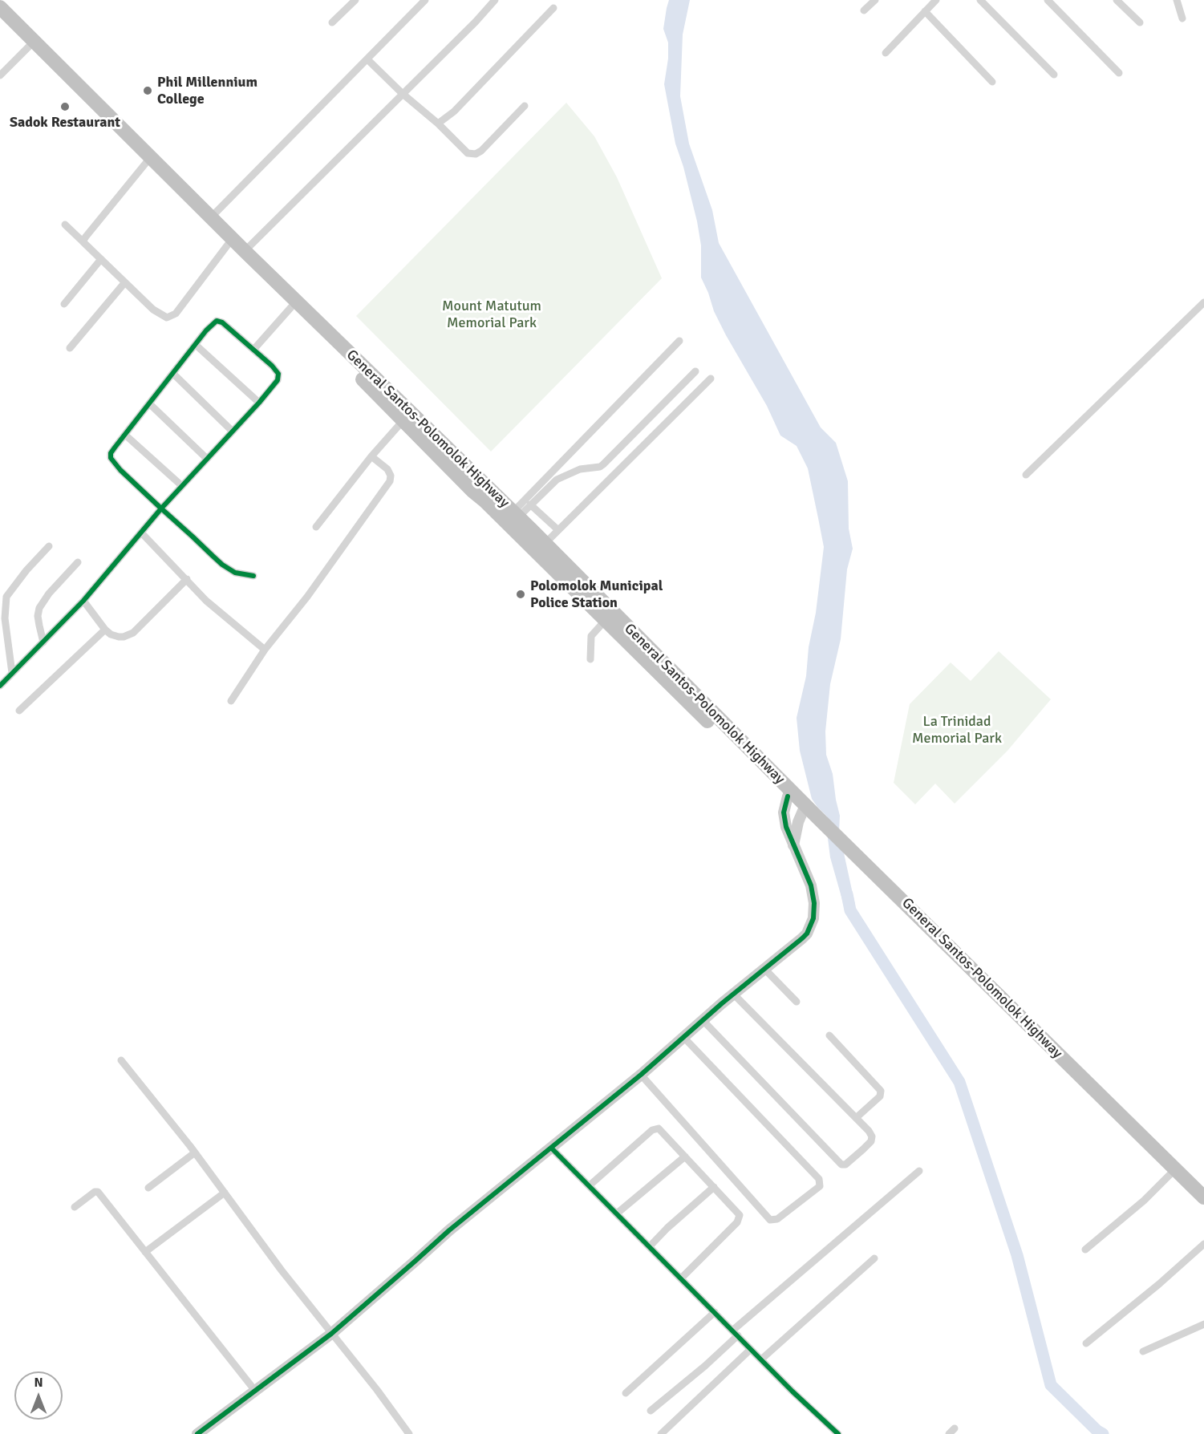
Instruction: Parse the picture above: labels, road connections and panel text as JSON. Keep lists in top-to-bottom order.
{
  "streets": {
    "highway": ["General Santos-Polomolok Highway"]
  },
  "parks": ["Mount Matutum Memorial Park", "La Trinidad Memorial Park"],
  "places": ["Phil Millennium College", "Sadok Restaurant", "Polomolok Municipal Police Station"],
  "north": "top"
}
